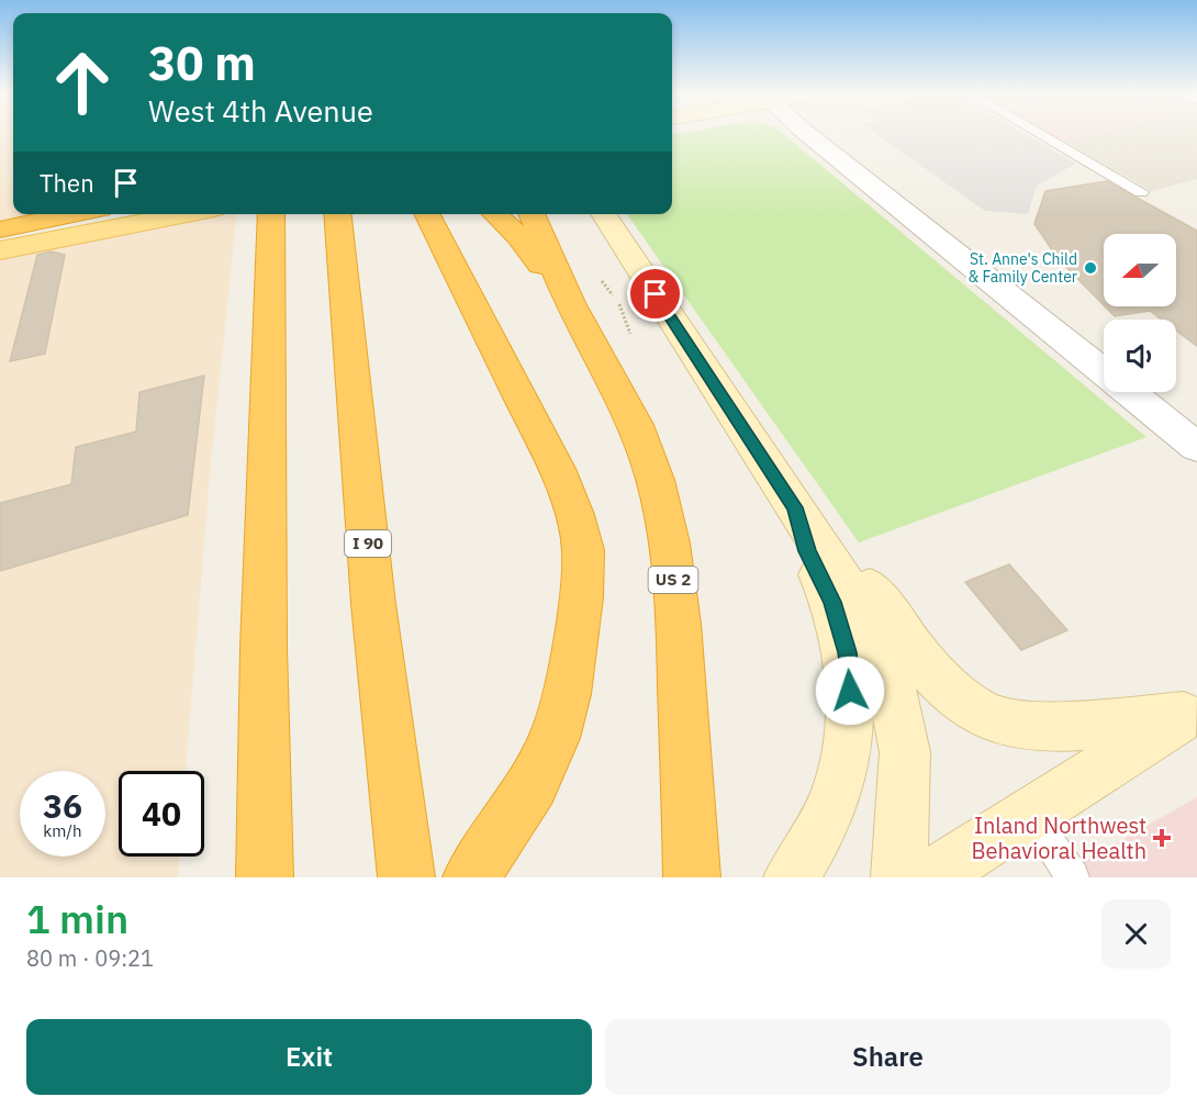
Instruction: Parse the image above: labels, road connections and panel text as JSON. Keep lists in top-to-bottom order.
{
  "streets": {
    "highway": ["I 90", "US 2"]
  },
  "places": {
    "other": ["St. Anne's Child & Family Center"],
    "health": ["Inland Northwest Behavioral Health"]
  },
  "north": "left",
  "page": {
    "turn": ["30 m", "West 4th Avenue"],
    "then": "Then",
    "speed": "36 km/h",
    "limit": "40",
    "heading": ["1 min", "80 m · 09:21"],
    "buttons": ["Exit", "Share"]
  }
}
